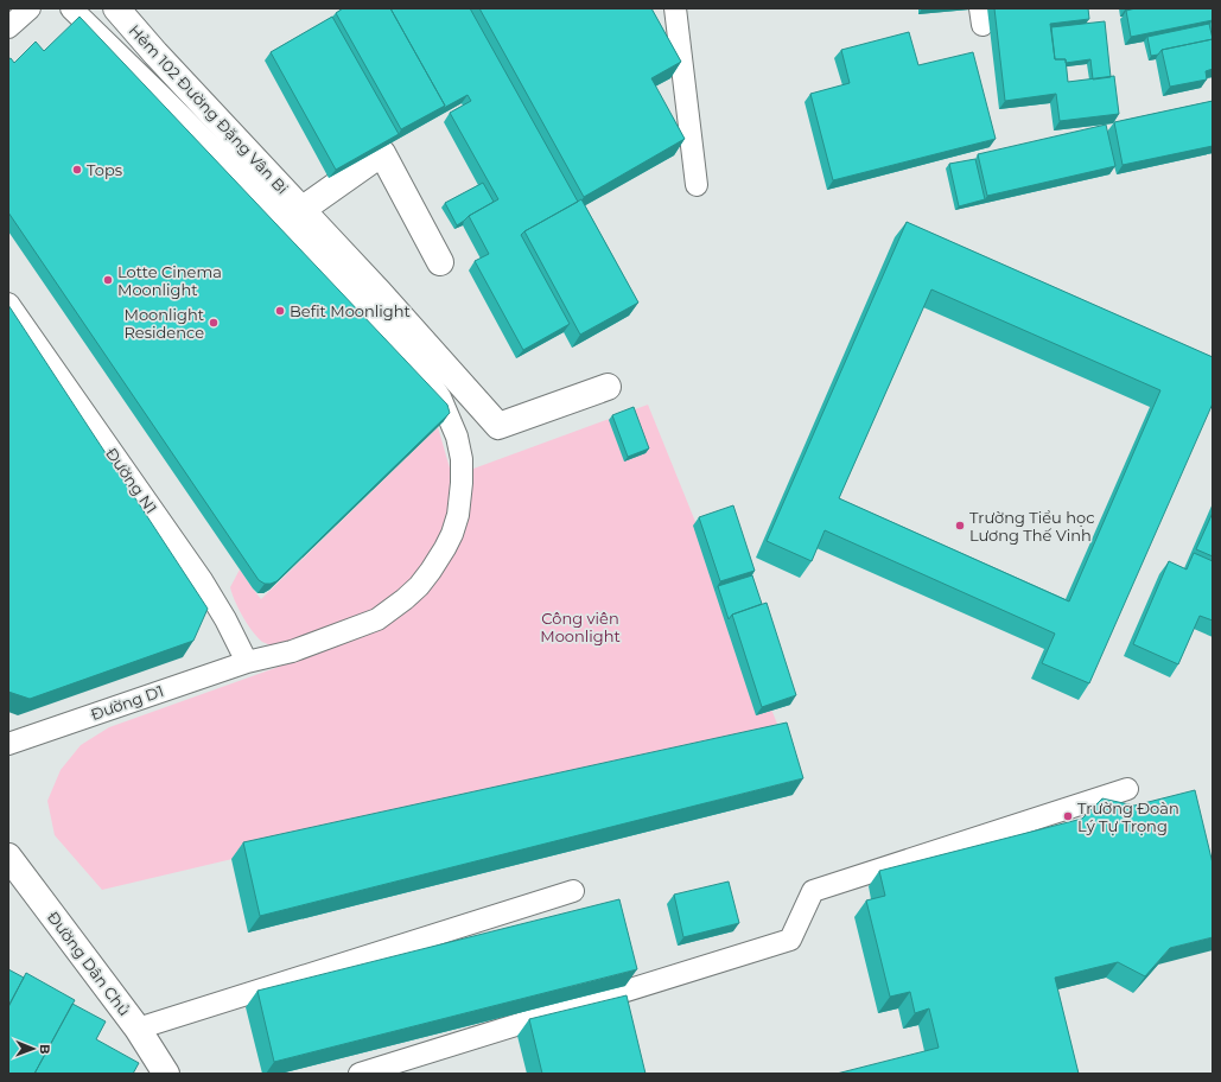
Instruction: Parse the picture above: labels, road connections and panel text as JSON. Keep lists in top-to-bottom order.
{
  "streets": {
    "street": ["Hẻm 102 Đường Đặng Vân Bi", "Đường Dân Chủ"],
    "lane": ["Đường N1", "Đường D1"]
  },
  "crossings": [
    ["Đường N1", "Đường D1"]
  ],
  "parks": ["Công viên Moonlight"],
  "places": [
    "Tops",
    "Lotte Cinema Moonlight",
    "Befit Moonlight",
    "Moonlight Residence",
    "Trường Tiểu học Lương Thế Vinh",
    "Trường Đoàn Lý Tự Trọng"
  ],
  "north": "right"
}
